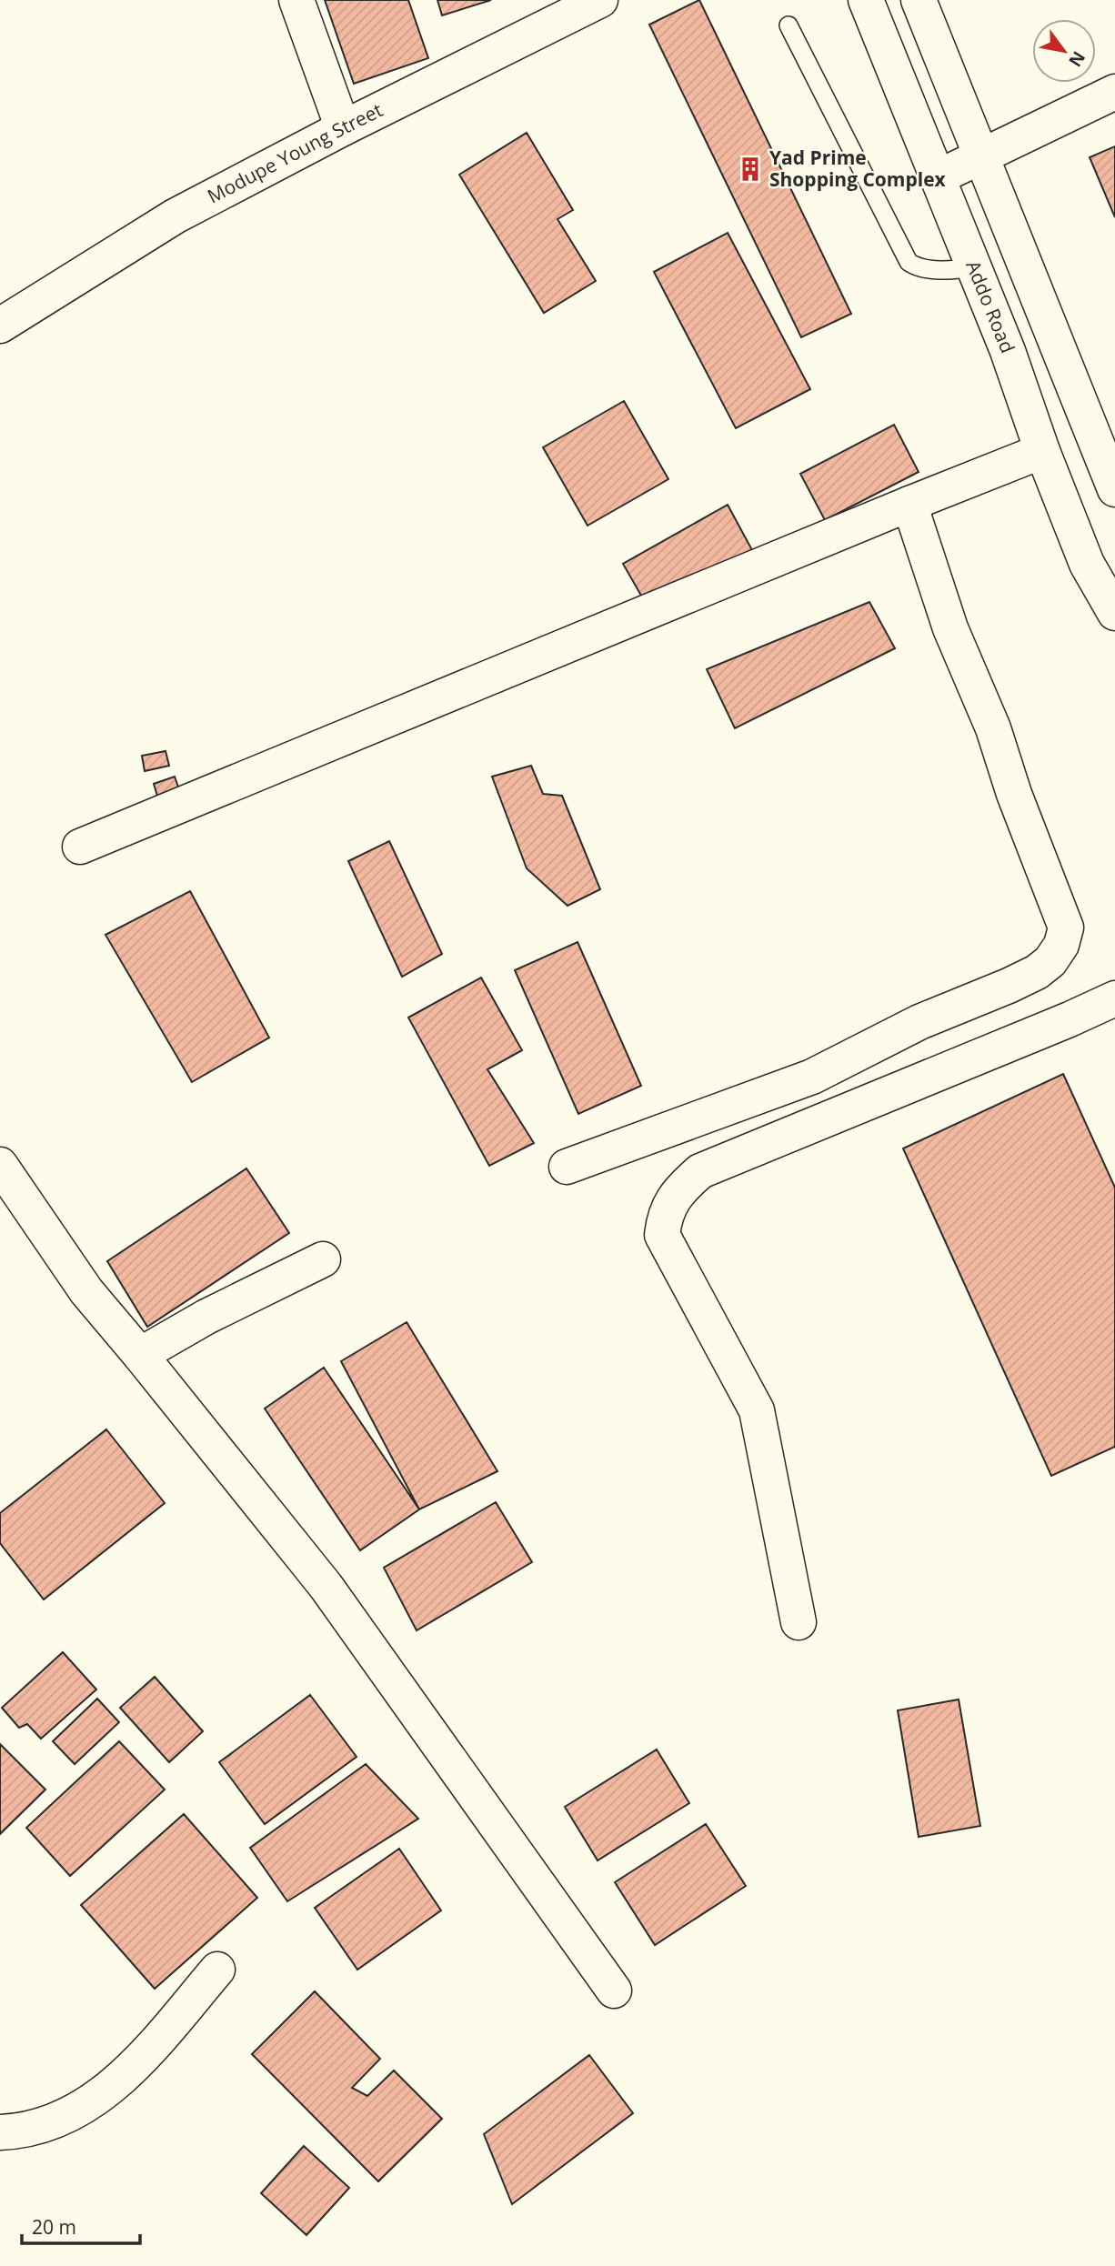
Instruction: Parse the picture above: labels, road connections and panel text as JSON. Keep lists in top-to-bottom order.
{
  "streets": {
    "street": ["Modupe Young Street", "Addo Road"]
  },
  "places": {
    "building": ["Yad Prime Shopping Complex"]
  },
  "scale_bar": "20 m",
  "north": "bottom right"
}
